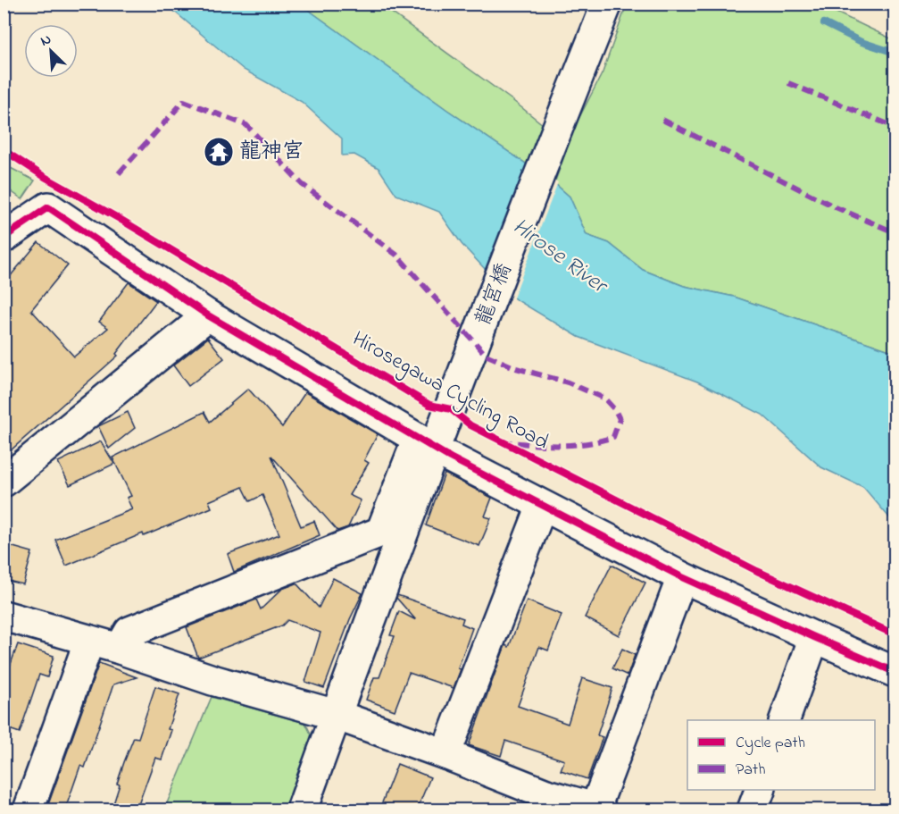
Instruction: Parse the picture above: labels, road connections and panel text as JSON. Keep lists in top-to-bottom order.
{
  "streets": {
    "street": ["龍宮橋"],
    "cycle path": ["Hirosegawa Cycling Road"]
  },
  "water": ["Hirose River"],
  "places": {
    "temple": ["龍神宮"]
  },
  "legend": ["Cycle path", "Path"],
  "north": "top left"
}
